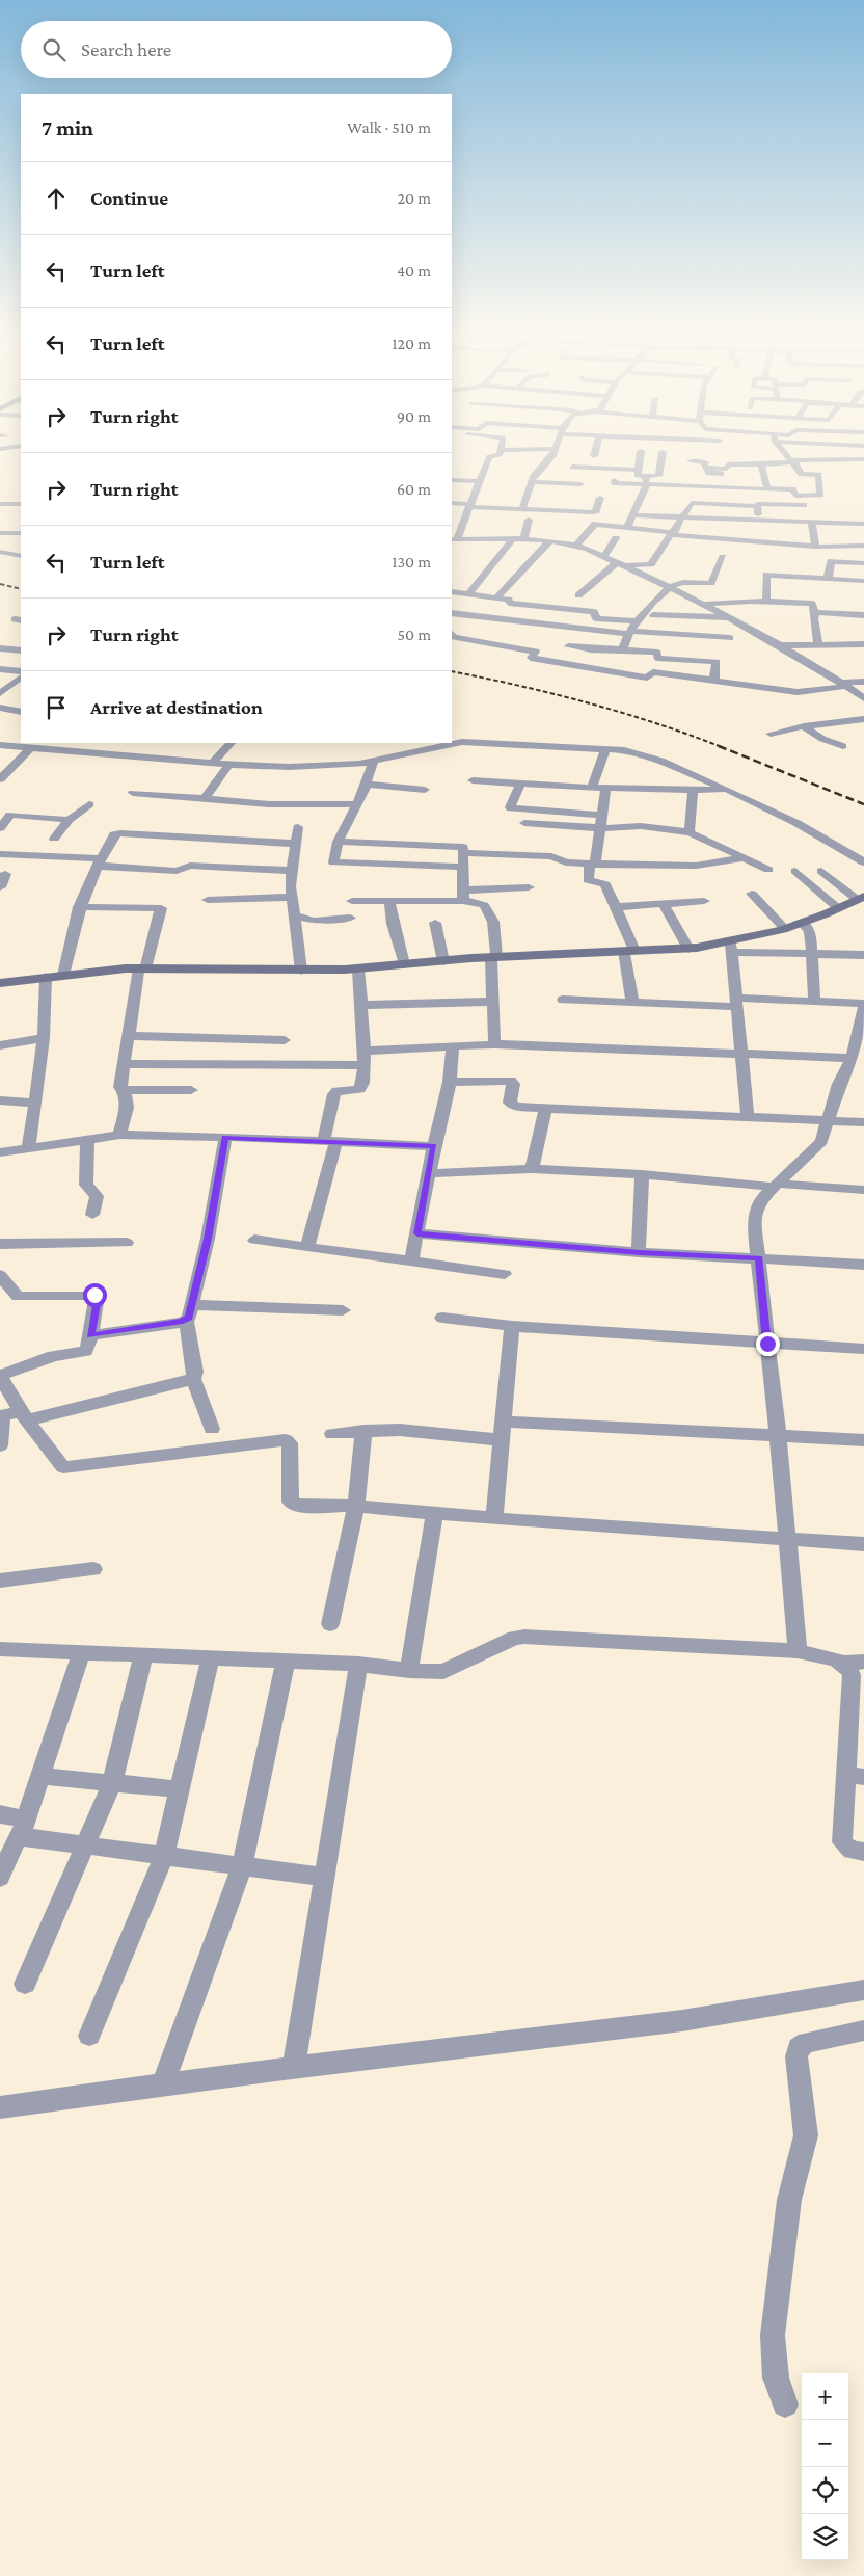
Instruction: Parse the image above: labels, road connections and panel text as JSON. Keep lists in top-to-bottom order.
{
  "page": {
    "search": "Search here",
    "heading": ["7 min", "Walk · 510 m"],
    "list": [
      ["Continue", "20 m"],
      ["Turn left", "40 m"],
      ["Turn left", "120 m"],
      ["Turn right", "90 m"],
      ["Turn right", "60 m"],
      ["Turn left", "130 m"],
      ["Turn right", "50 m"],
      "Arrive at destination"
    ],
    "map_buttons": ["+", "−"]
  }
}
